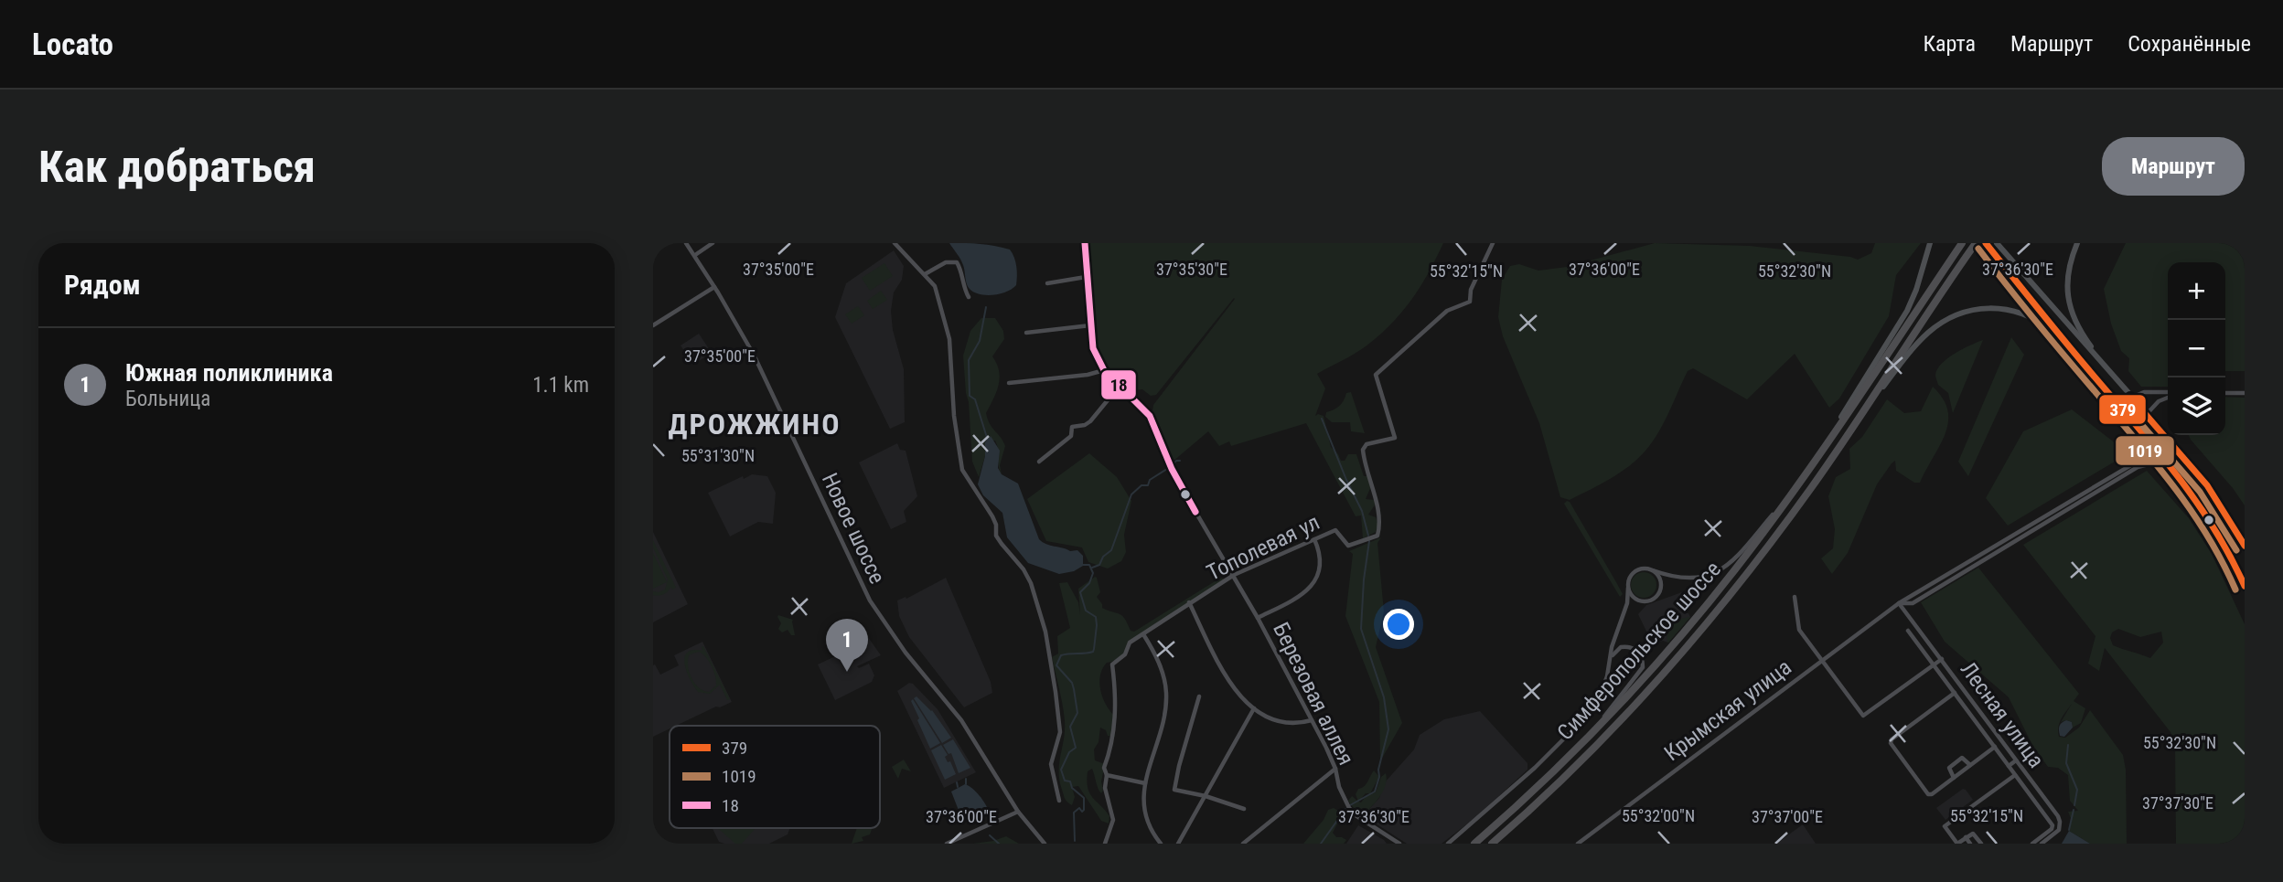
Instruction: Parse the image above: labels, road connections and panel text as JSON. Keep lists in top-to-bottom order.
{
  "streets": {
    "highway": ["Симферопольское шоссе"],
    "street": [
      "Новое шоссе",
      "Тополевая ул",
      "Березовая аллея",
      "Крымская улица",
      "Лесная улица"
    ]
  },
  "crossings": [
    ["Тополевая ул", "Березовая аллея"],
    ["Крымская улица", "Лесная улица"]
  ],
  "districts": ["ДРОЖЖИНО"],
  "lines": ["transit line 379", "transit line 18", "transit line 1019"],
  "legend": ["379", "1019", "18"],
  "page": {
    "header": "Locato",
    "nav": ["Карта", "Маршрут", "Сохранённые"],
    "buttons": "Маршрут",
    "title": "Как добраться",
    "heading": "Рядом",
    "map_buttons": ["+", "−"],
    "list": [
      {
        "mark": "1",
        "name": "Южная поликлиника",
        "note": "Больница",
        "value": "1.1 km"
      }
    ],
    "pins": "1"
  },
  "coordinates": [
    "37°35'00\"E",
    "37°35'30\"E",
    "37°36'00\"E",
    "37°36'30\"E",
    "55°32'15\"N",
    "55°32'30\"N",
    "55°31'30\"N",
    "37°37'30\"E",
    "55°32'00\"N",
    "37°37'00\"E"
  ]
}
